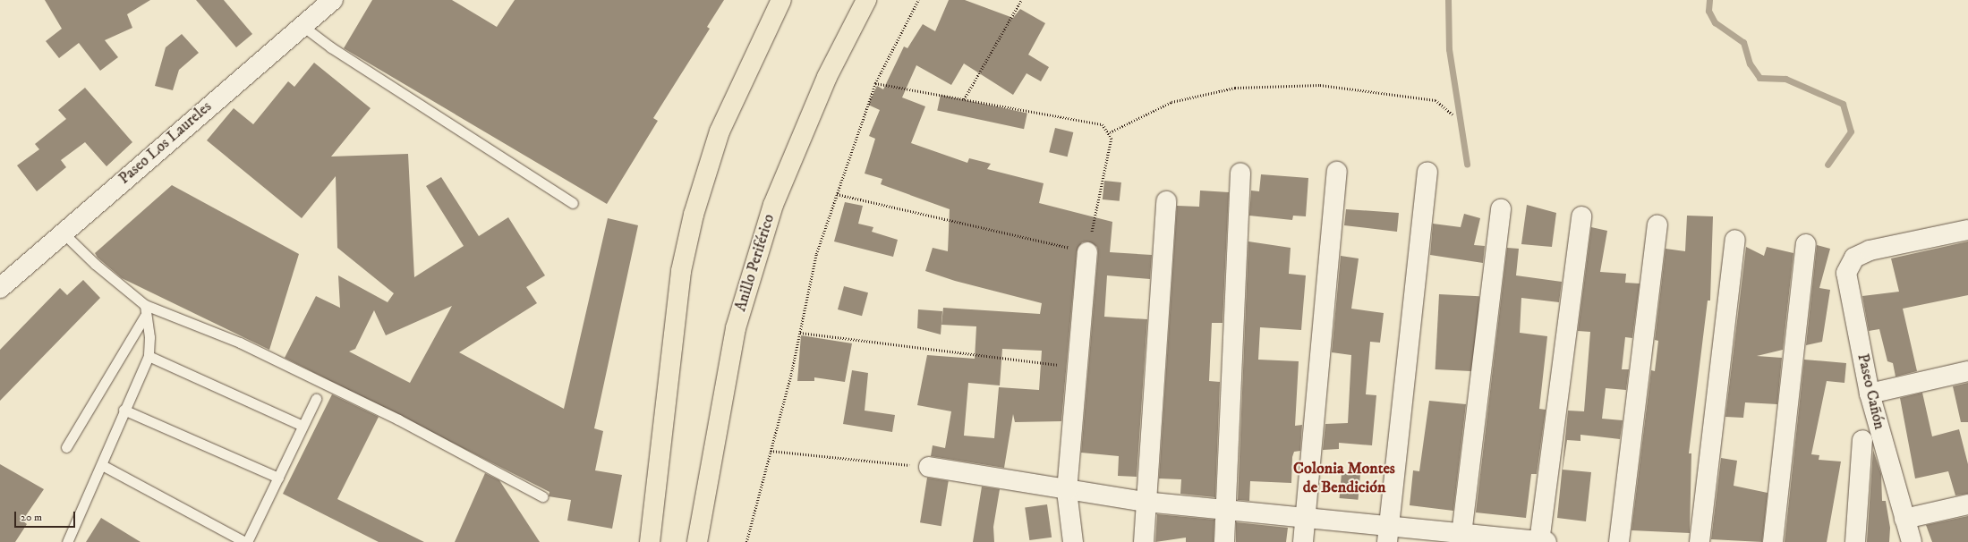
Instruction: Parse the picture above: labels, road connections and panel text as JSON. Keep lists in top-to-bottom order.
{
  "streets": {
    "highway": ["Anillo Periférico"],
    "street": ["Paseo Los Laureles", "Paseo Cañón"]
  },
  "districts": ["Colonia Montes de Bendición"],
  "scale_bar": "20 m"
}
